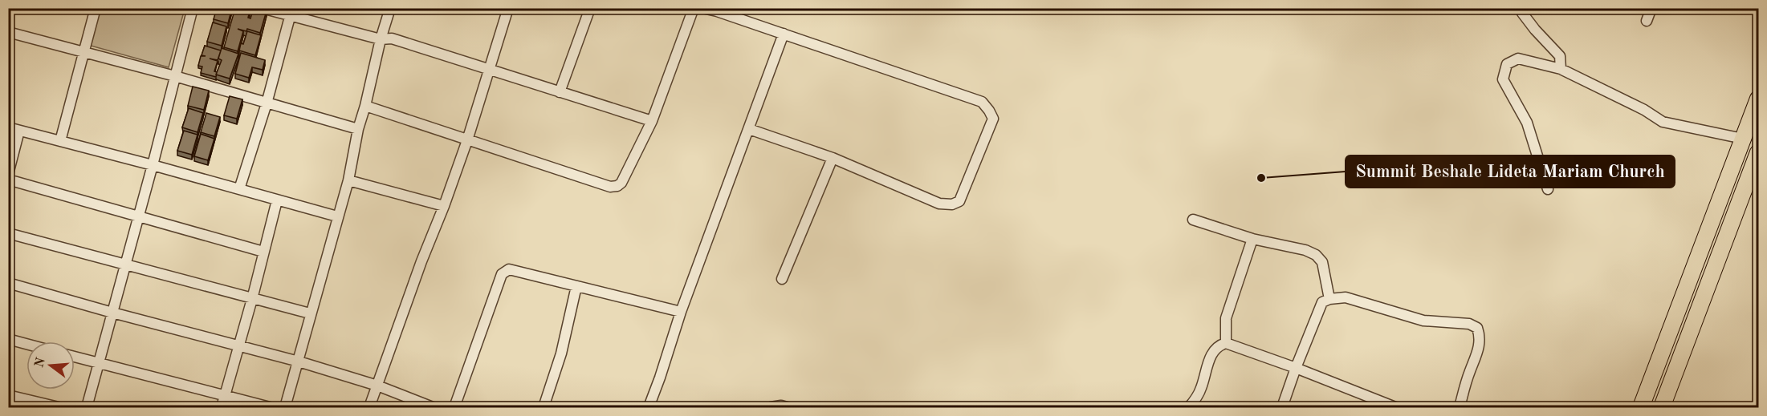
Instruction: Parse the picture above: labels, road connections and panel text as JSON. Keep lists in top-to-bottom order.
{
  "places": ["Summit Beshale Lideta Mariam Church"],
  "north": "left"
}
